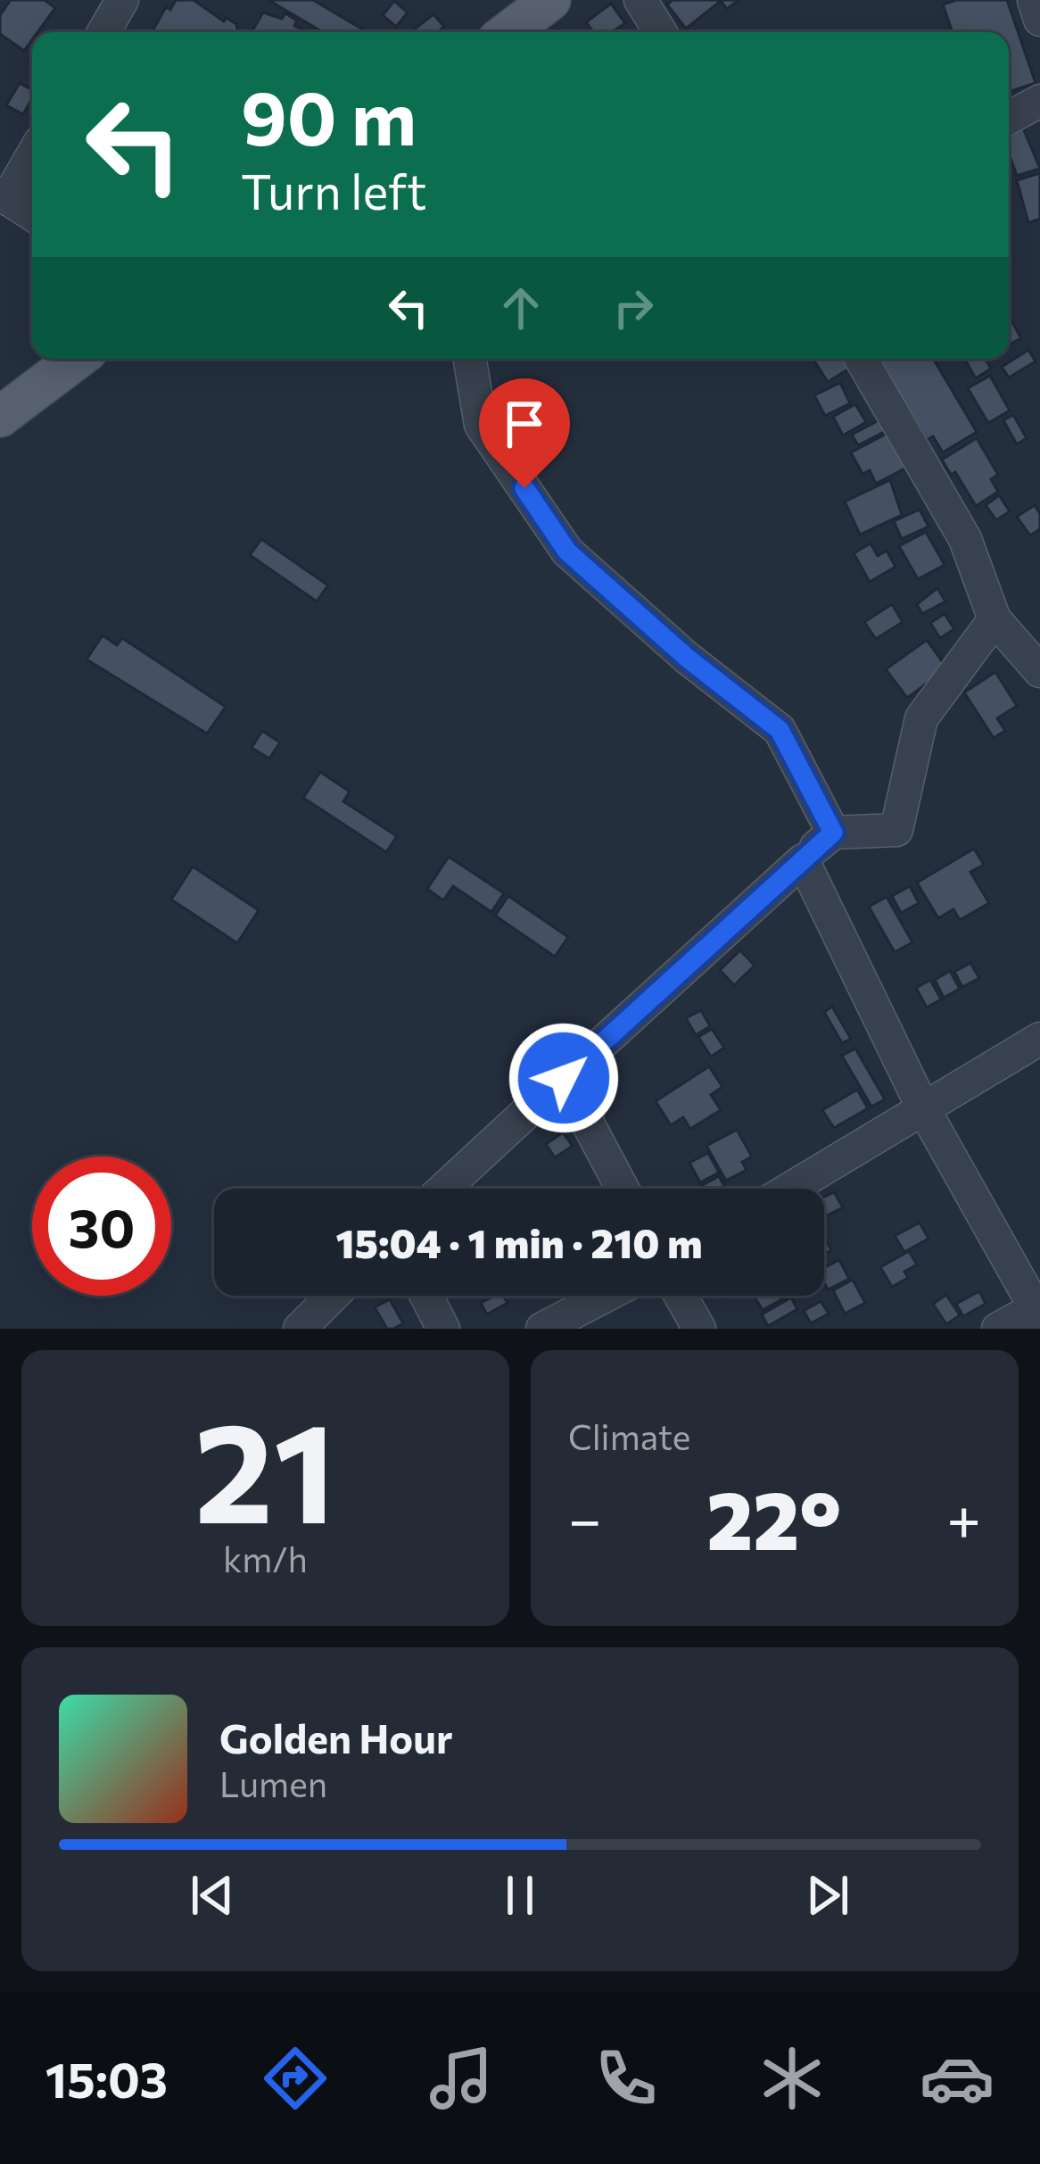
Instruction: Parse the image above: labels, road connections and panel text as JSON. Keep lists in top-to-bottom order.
{
  "page": {
    "turn": ["90 m", "Turn left"],
    "limit": "30",
    "trip": "15:04 · 1 min · 210 m",
    "tile": [
      ["21", "km/h"],
      "Climate"
    ],
    "heat": ["−", "22°", "+"],
    "song": ["Golden Hour", "Lumen"],
    "tabs": "15:03"
  }
}
